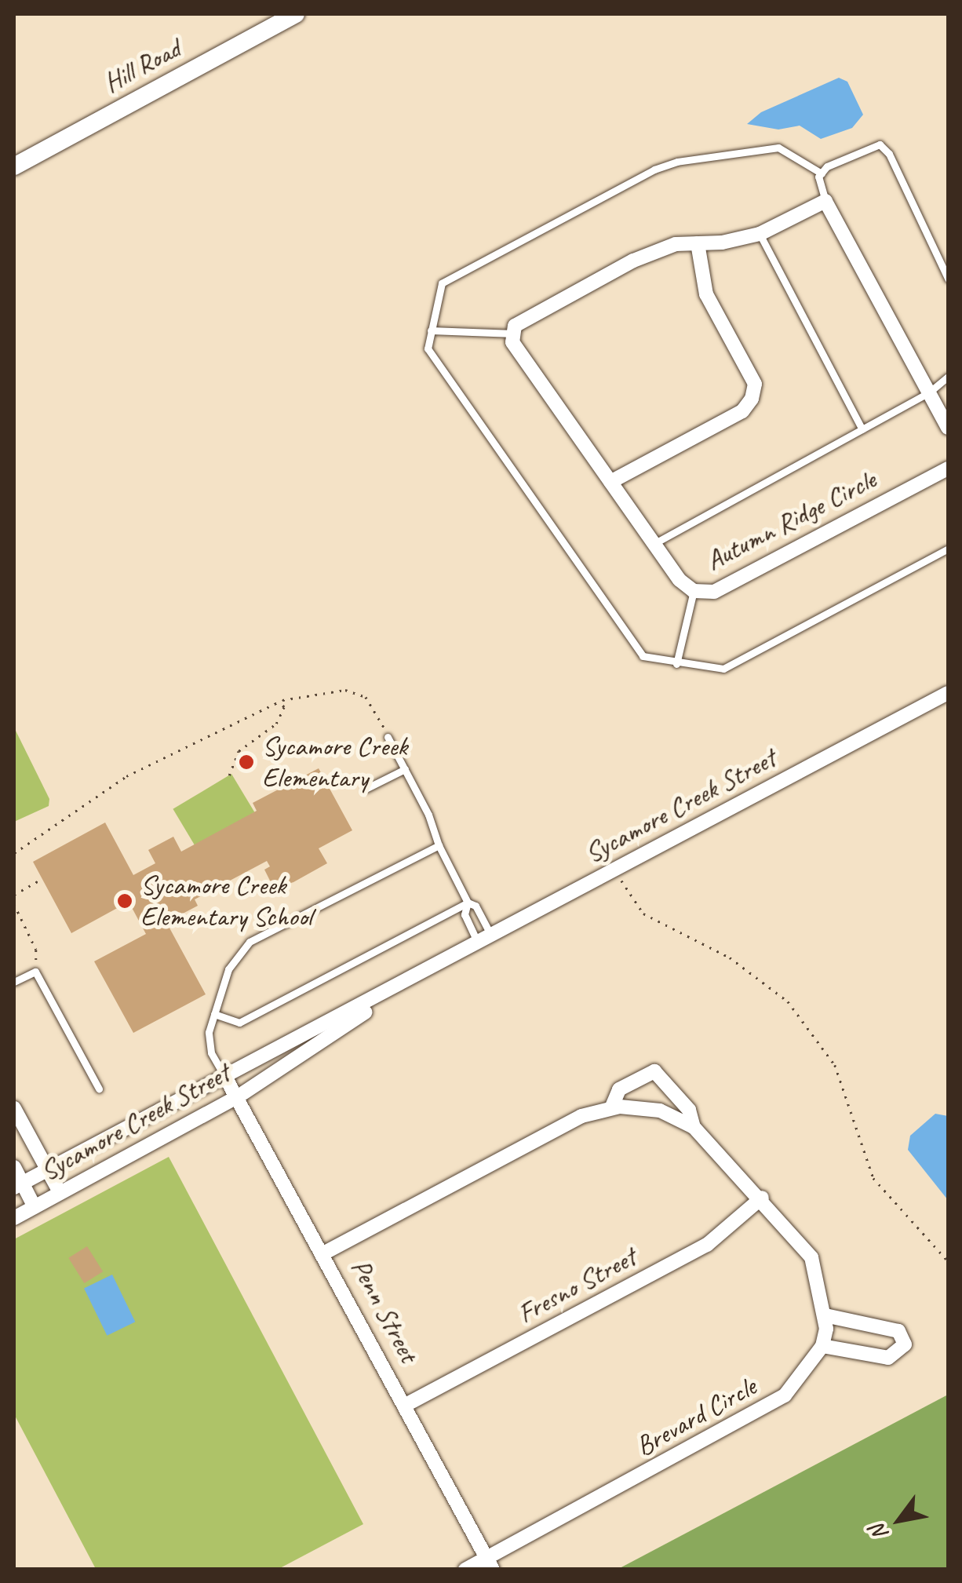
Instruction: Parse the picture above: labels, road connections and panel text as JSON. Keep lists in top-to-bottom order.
{
  "streets": {
    "main road": ["Hill Road"],
    "street": [
      "Autumn Ridge Circle",
      "Sycamore Creek Street",
      "Fresno Street",
      "Penn Street",
      "Brevard Circle"
    ]
  },
  "crossings": [
    ["Sycamore Creek Street", "Penn Street"],
    ["Fresno Street", "Penn Street"],
    ["Fresno Street", "Brevard Circle"],
    ["Penn Street", "Brevard Circle"]
  ],
  "places": ["Sycamore Creek Elementary", "Sycamore Creek Elementary School"],
  "north": "bottom left"
}
